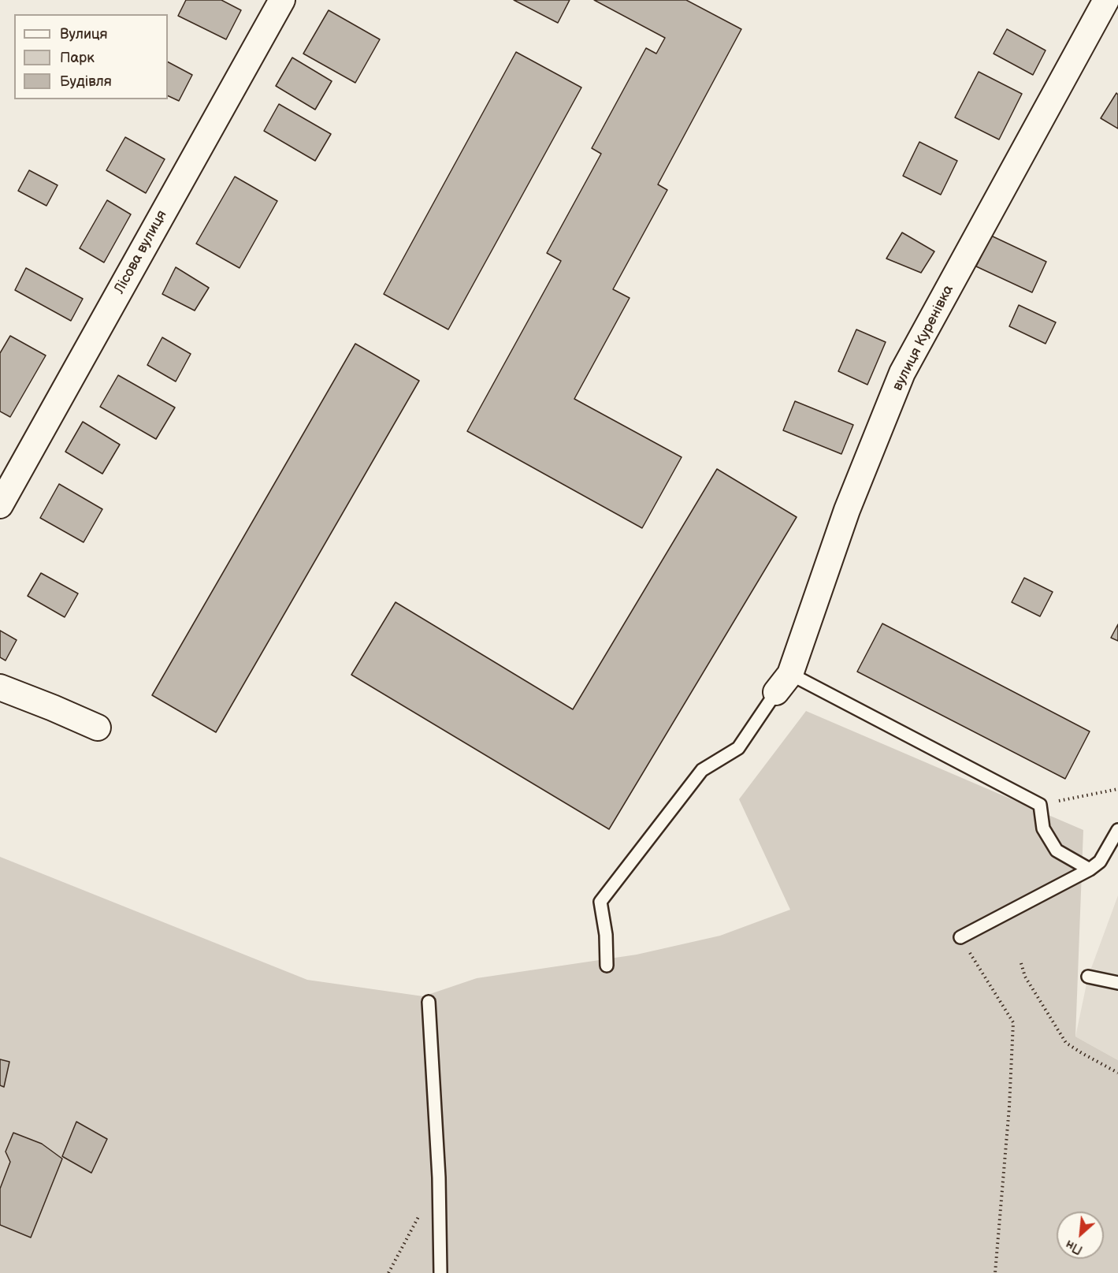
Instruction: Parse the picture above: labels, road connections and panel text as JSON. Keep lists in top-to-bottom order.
{
  "streets": {
    "street": ["Лісова вулиця", "вулиця Куренівка"]
  },
  "legend": ["Вулиця", "Парк", "Будівля"],
  "north": "bottom left"
}
